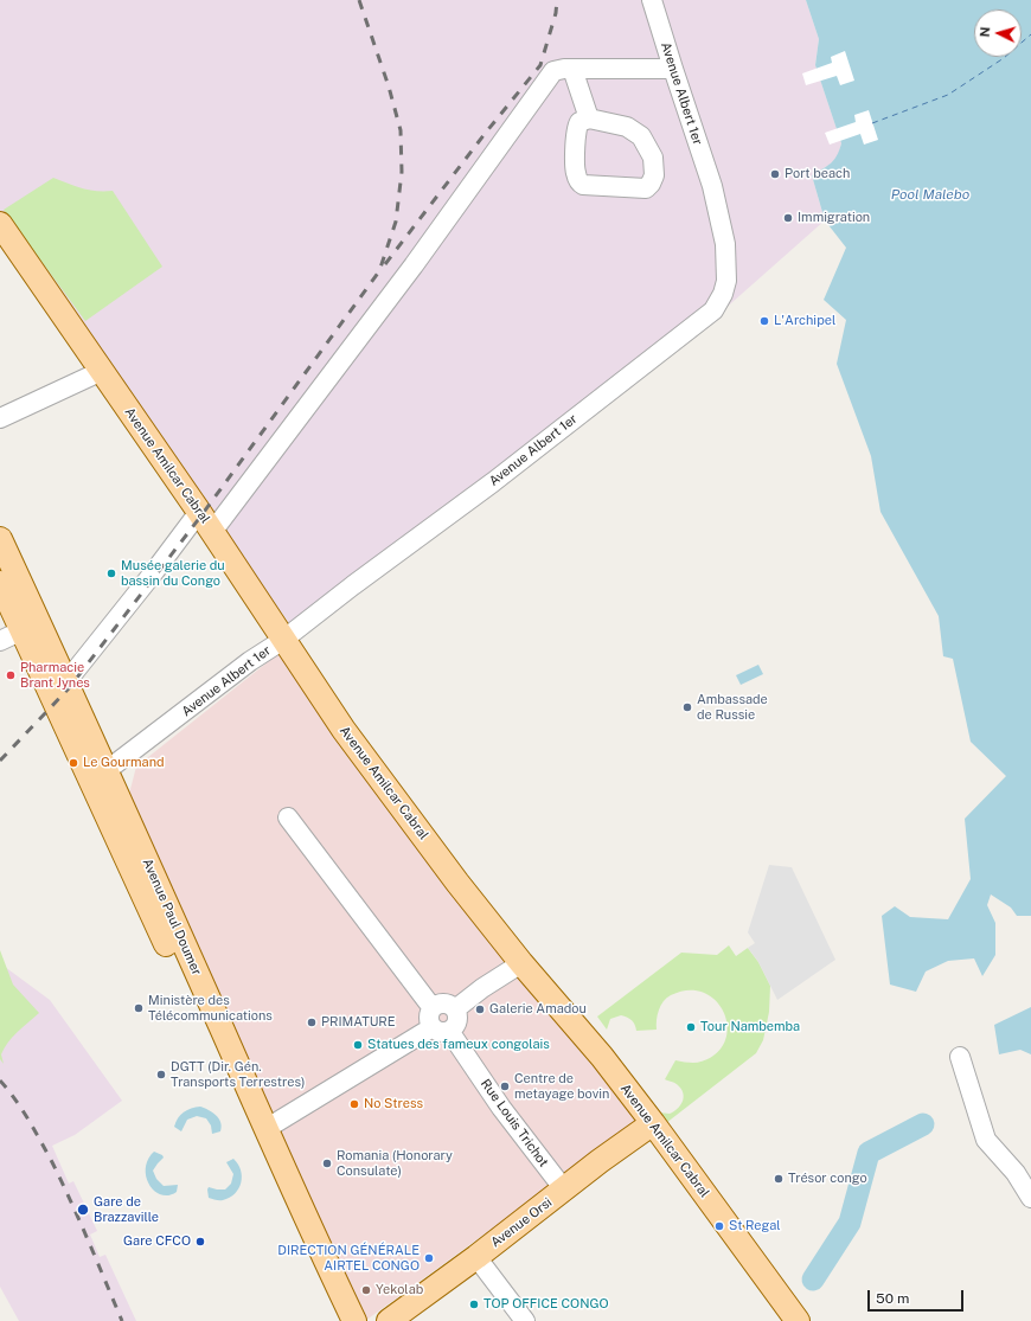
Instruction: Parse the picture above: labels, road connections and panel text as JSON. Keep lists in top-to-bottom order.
{
  "streets": {
    "main road": ["Avenue Amilcar Cabral", "Avenue Paul Doumer", "Avenue Orsi"],
    "street": ["Avenue Albert 1er", "Rue Louis Trichot"]
  },
  "crossings": [
    ["Avenue Albert 1er", "Avenue Amilcar Cabral"],
    ["Avenue Albert 1er", "Avenue Paul Doumer"],
    ["Avenue Amilcar Cabral", "Avenue Orsi"],
    ["Rue Louis Trichot", "Avenue Orsi"]
  ],
  "water": ["Pool Malebo"],
  "places": [
    "Port beach",
    "Immigration",
    "L'Archipel",
    "Musée galerie du bassin du Congo",
    "Pharmacie Brant Jynes",
    "Ambassade de Russie",
    "Le Gourmand",
    "Ministère des Télécommunications",
    "Galerie Amadou",
    "PRIMATURE",
    "Tour Nambemba",
    "Statues des fameux congolais",
    "DGTT (Dir. Gén. Transports Terrestres)",
    "Centre de metayage bovin",
    "No Stress",
    "Romania (Honorary Consulate)",
    "Trésor congo",
    "Gare de Brazzaville",
    "St Regal",
    "Gare CFCO",
    "DIRECTION GÉNÉRALE AIRTEL CONGO",
    "Yekolab",
    "TOP OFFICE CONGO"
  ],
  "scale_bar": "50 m",
  "north": "left"
}
